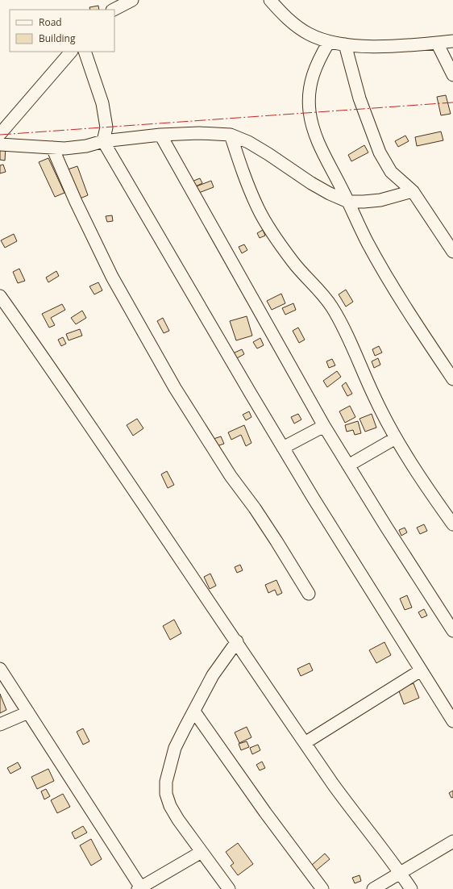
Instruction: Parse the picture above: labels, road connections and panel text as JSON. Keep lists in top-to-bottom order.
{
  "legend": ["Road", "Building"]
}
